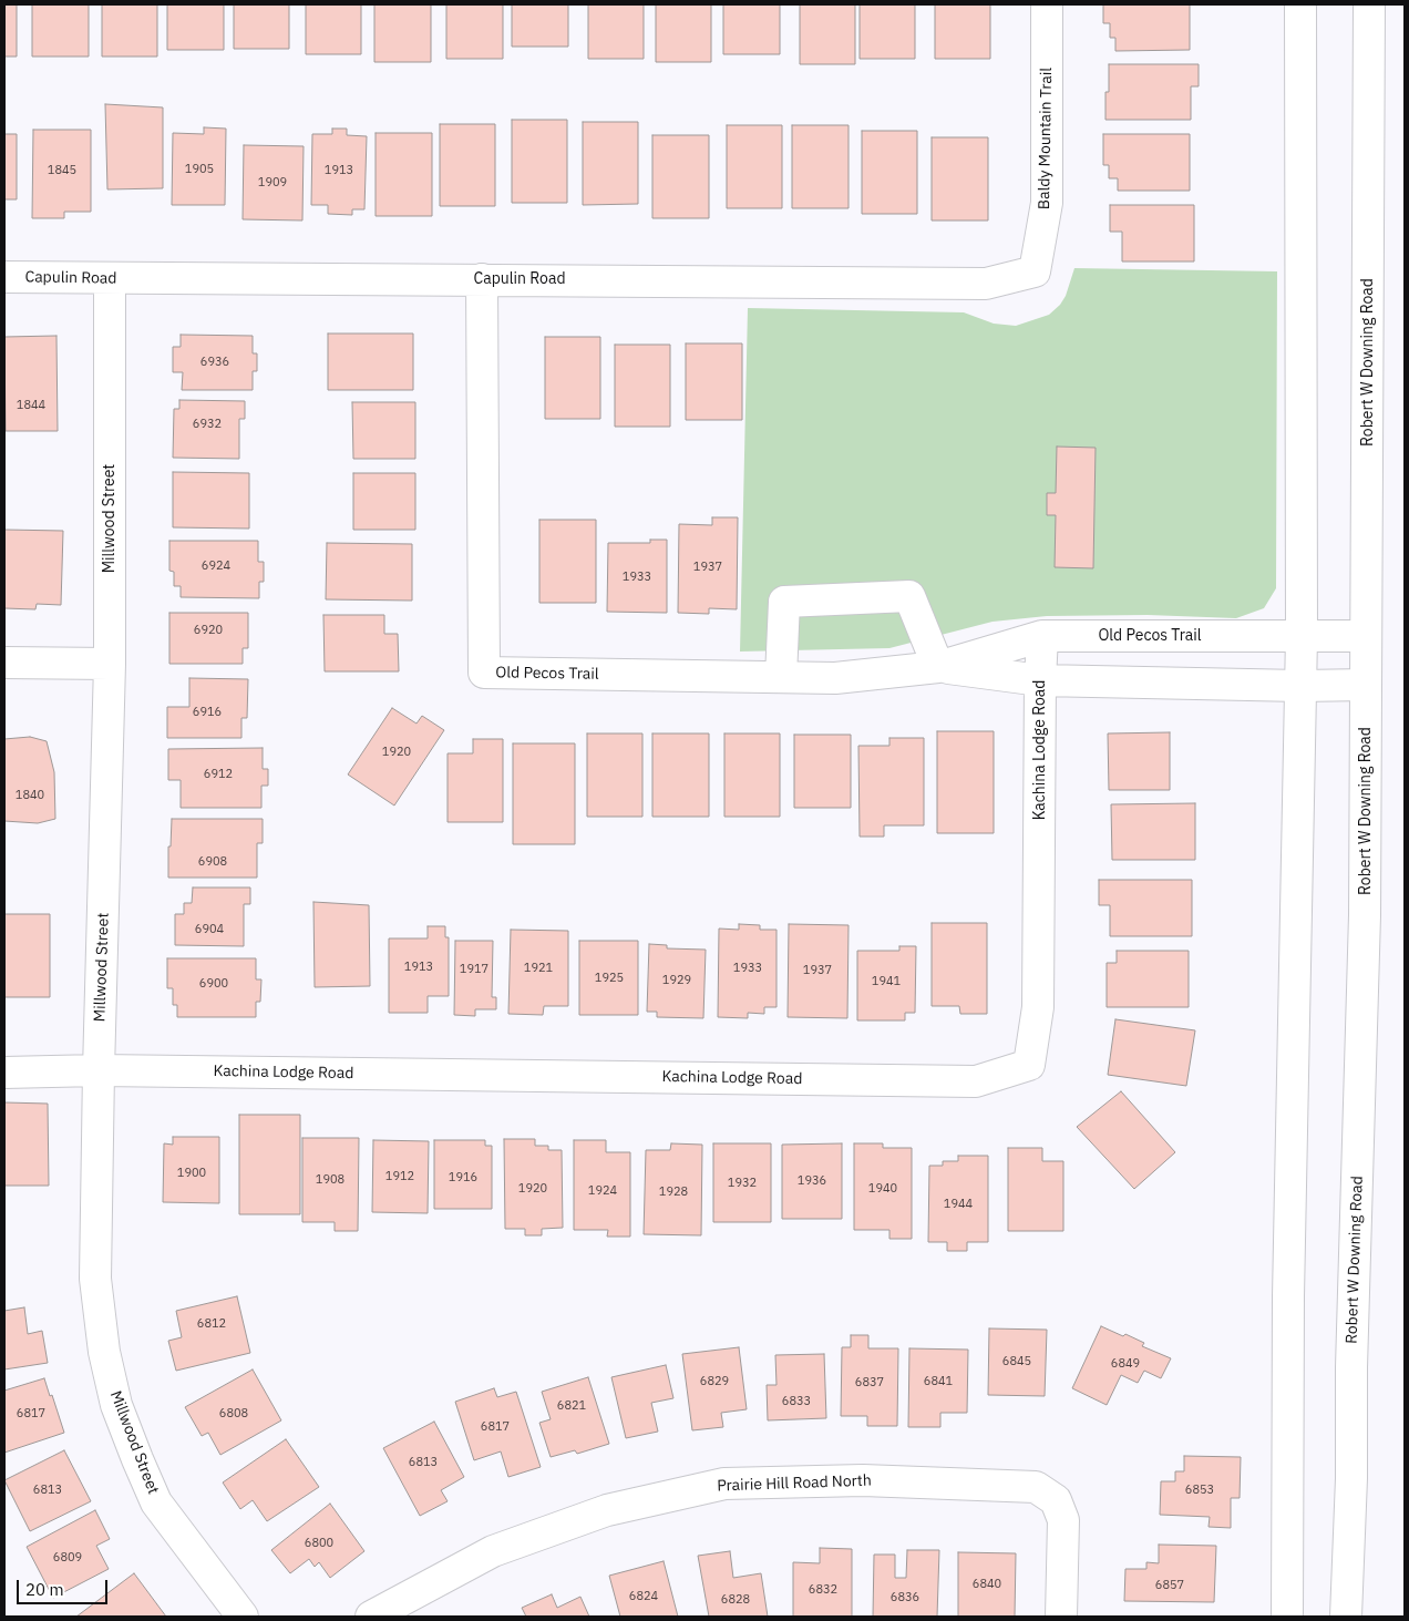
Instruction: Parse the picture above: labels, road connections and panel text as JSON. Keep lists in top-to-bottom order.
{
  "streets": {
    "street": [
      "Baldy Mountain Trail",
      "Capulin Road",
      "Robert W Downing Road",
      "Millwood Street",
      "Old Pecos Trail",
      "Kachina Lodge Road",
      "Prairie Hill Road North"
    ]
  },
  "crossings": [
    ["Baldy Mountain Trail", "Capulin Road"],
    ["Capulin Road", "Millwood Street"],
    ["Capulin Road", "Old Pecos Trail"],
    ["Robert W Downing Road", "Old Pecos Trail"],
    ["Millwood Street", "Kachina Lodge Road"],
    ["Old Pecos Trail", "Kachina Lodge Road"]
  ],
  "house_numbers": [
    "1905",
    "1845",
    "1913",
    "1909",
    "6936",
    "1844",
    "6932",
    "6924",
    "1937",
    "1933",
    "6920",
    "6916",
    "1920",
    "6912",
    "1840",
    "6908",
    "6904",
    "1913",
    "1921",
    "1933",
    "1917",
    "1937",
    "1925",
    "1929",
    "1941",
    "6900",
    "1900",
    "1912",
    "1916",
    "1908",
    "1936",
    "1932",
    "1920",
    "1940",
    "1924",
    "1928",
    "1944",
    "6812",
    "6845",
    "6849",
    "6829",
    "6841",
    "6837",
    "6833",
    "6821",
    "6817",
    "6808",
    "6817",
    "6813",
    "6813",
    "6853",
    "6800",
    "6809",
    "6840",
    "6857",
    "6832",
    "6824",
    "6836",
    "6828"
  ],
  "scale_bar": "20 m"
}
